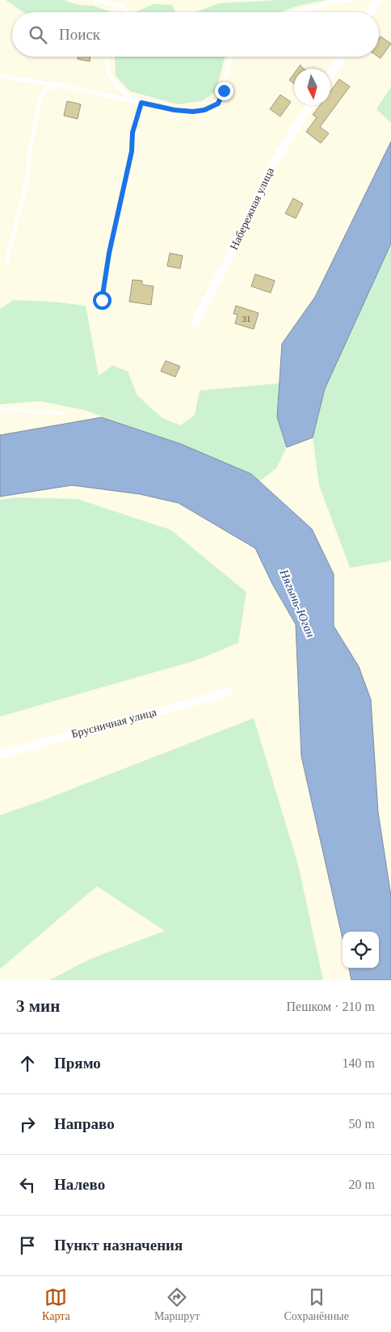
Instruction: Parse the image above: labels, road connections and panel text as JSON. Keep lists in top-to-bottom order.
{
  "streets": {
    "street": ["Набережная улица", "Брусничная улица"]
  },
  "water": ["Нягынь-Юган"],
  "house_numbers": ["31"],
  "north": "bottom",
  "page": {
    "search": "Поиск",
    "heading": ["3 мин", "Пешком · 210 m"],
    "list": [
      ["Прямо", "140 m"],
      ["Направо", "50 m"],
      ["Налево", "20 m"],
      "Пункт назначения"
    ],
    "nav": ["Карта", "Маршрут", "Сохранённые"]
  }
}
